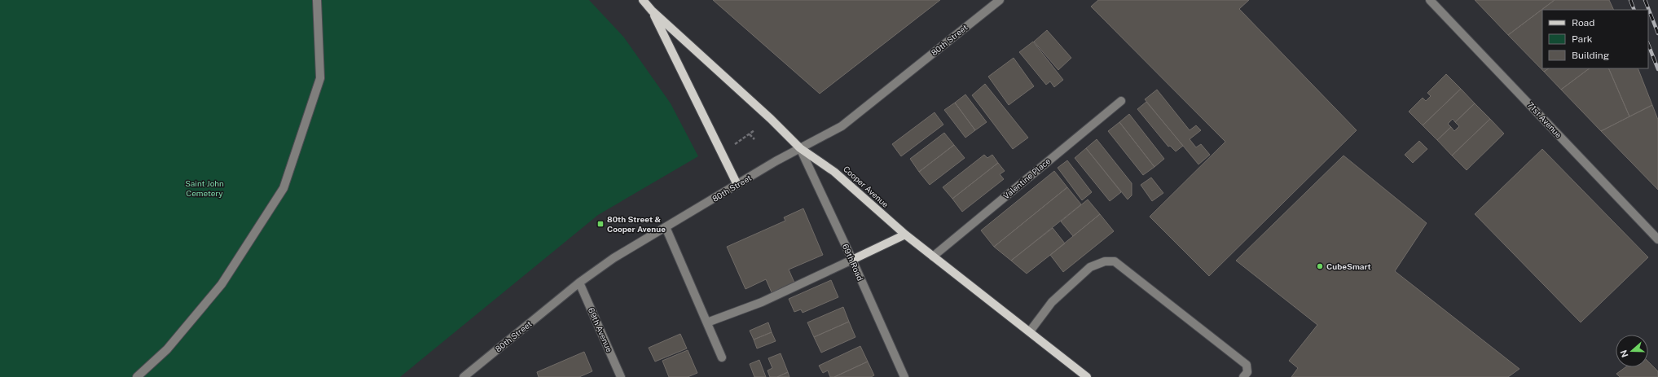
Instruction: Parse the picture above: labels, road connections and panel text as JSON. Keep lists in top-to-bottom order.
{
  "streets": {
    "main road": ["Cooper Avenue"],
    "street": [
      "80th Street",
      "71st Avenue",
      "Valentine Place",
      "69th Road",
      "69th Avenue"
    ]
  },
  "crossings": [
    ["80th Street", "Cooper Avenue"],
    ["80th Street", "69th Road"],
    ["80th Street", "69th Avenue"],
    ["Valentine Place", "Cooper Avenue"],
    ["Cooper Avenue", "69th Road"]
  ],
  "parks": ["Saint John Cemetery"],
  "places": {
    "transit": ["80th Street & Cooper Avenue"],
    "other": ["CubeSmart"]
  },
  "legend": ["Road", "Park", "Building"],
  "north": "left"
}
